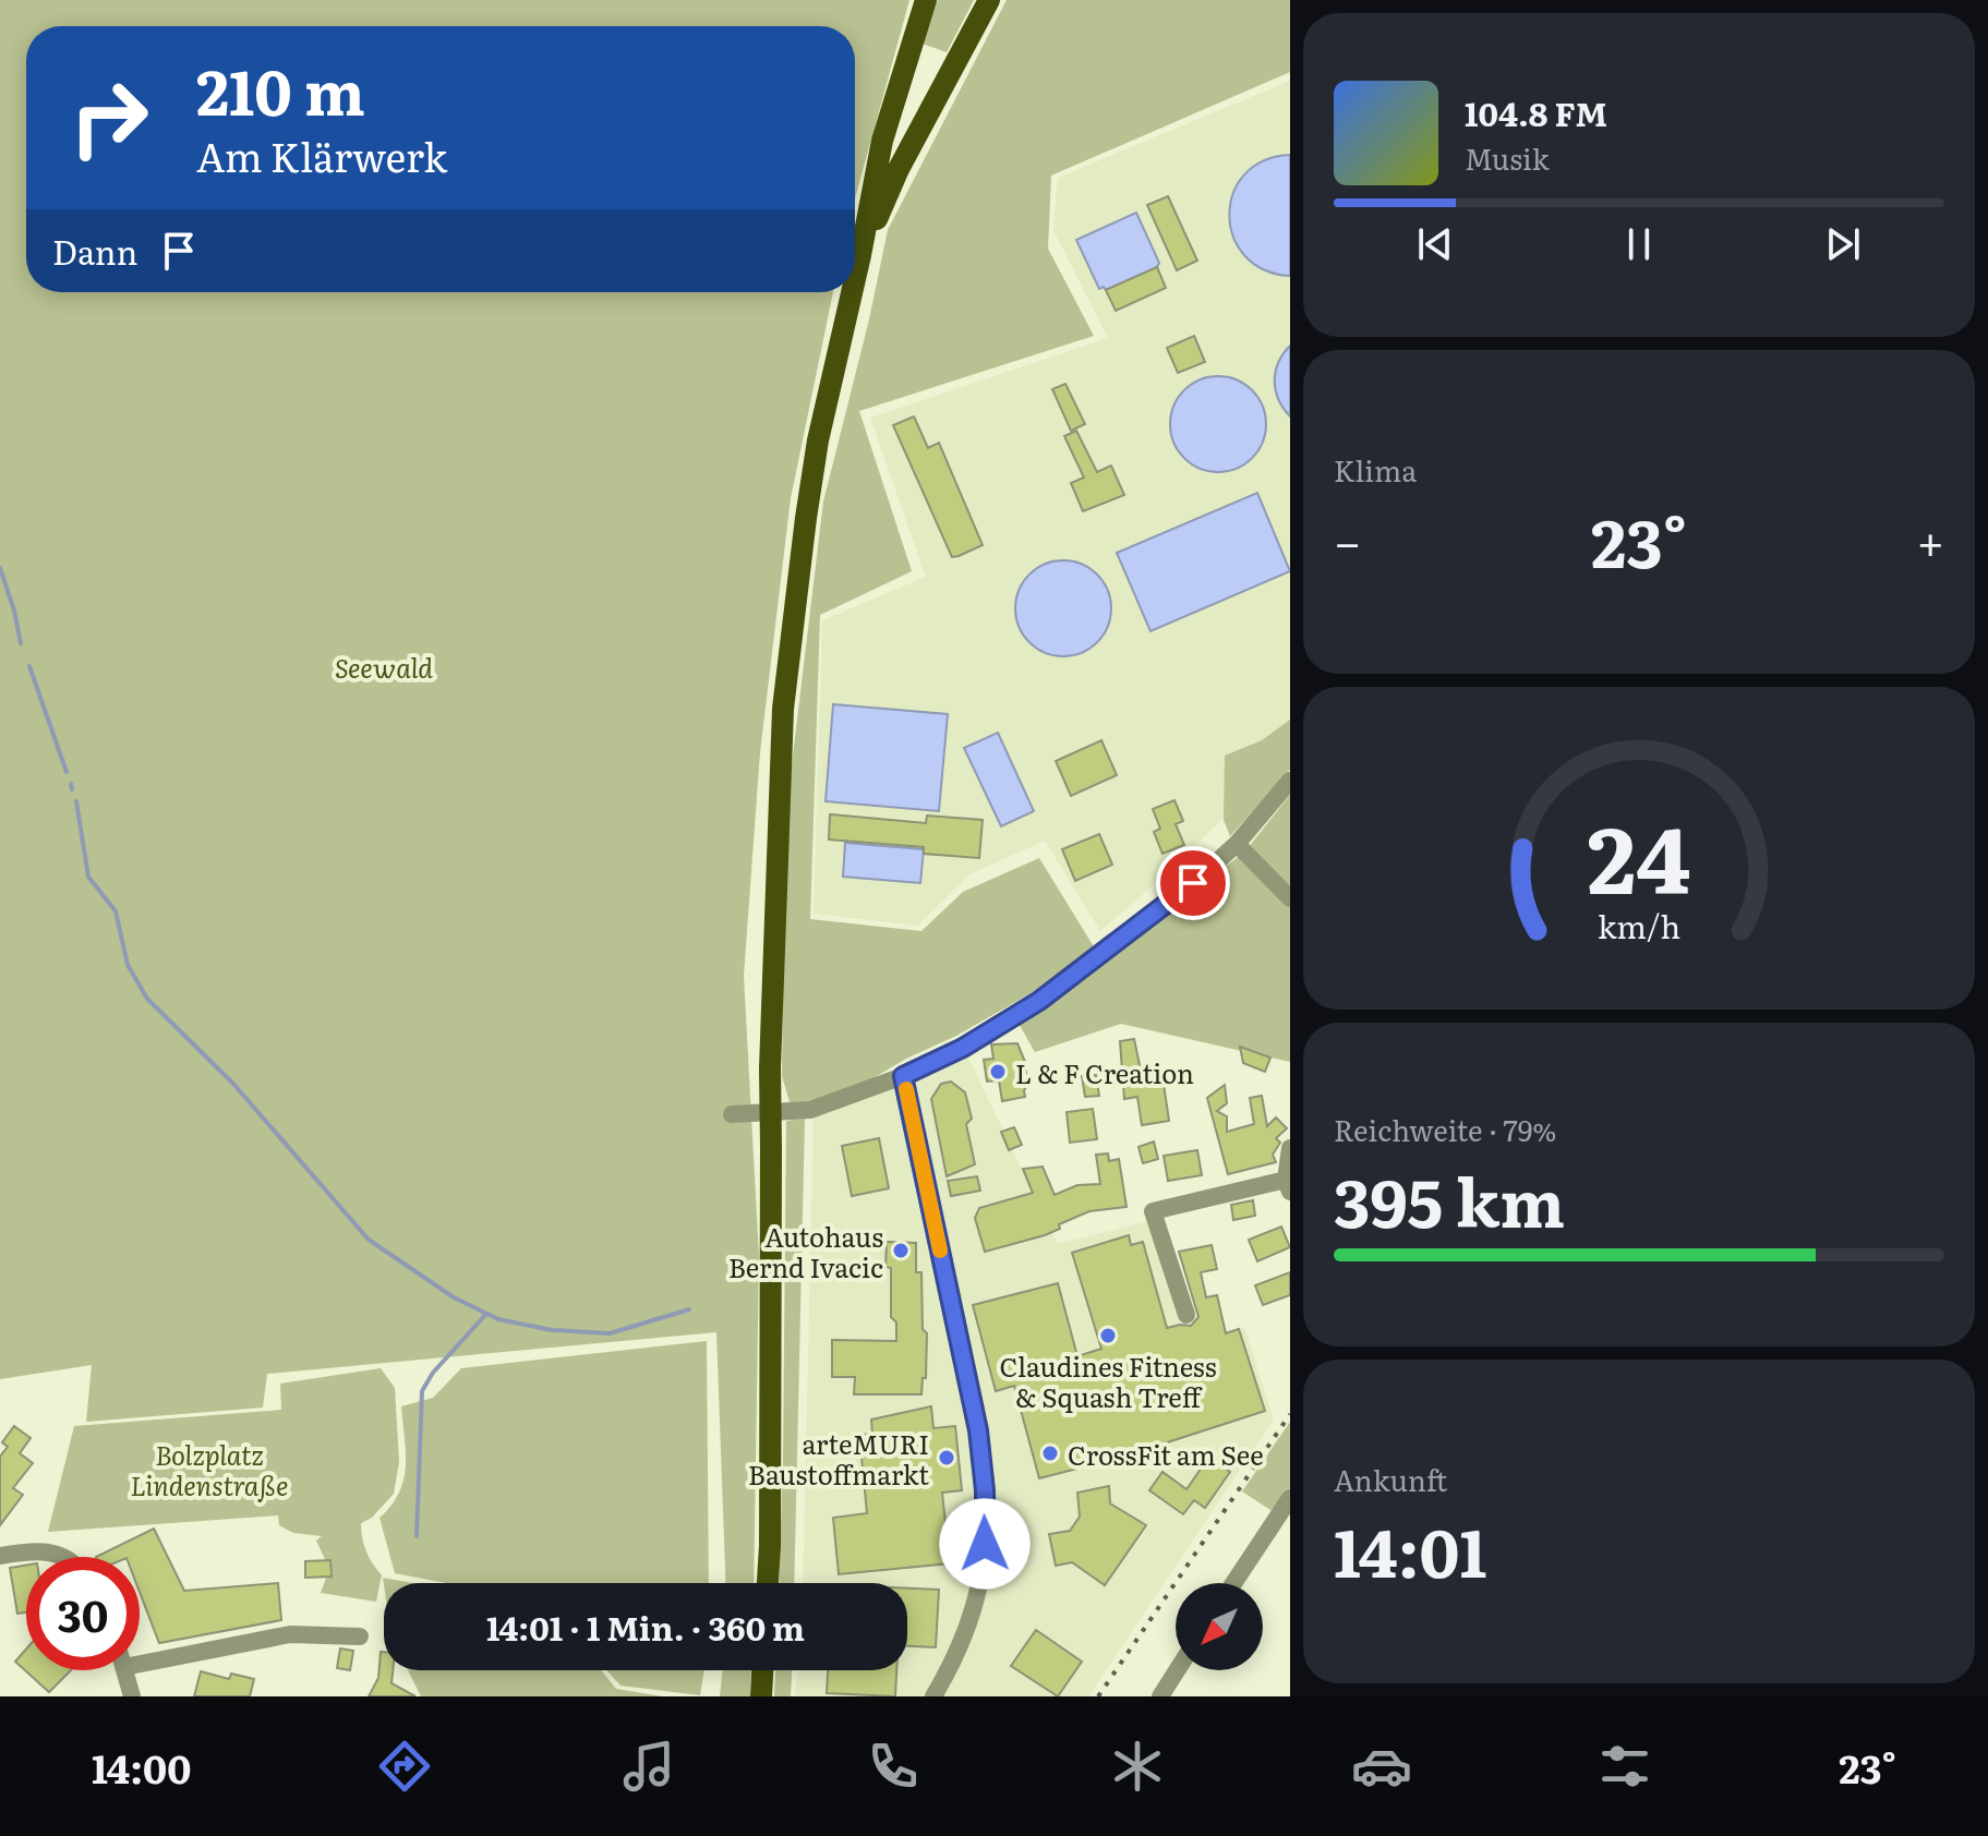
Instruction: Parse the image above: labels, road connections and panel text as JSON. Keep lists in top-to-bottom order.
{
  "parks": ["Seewald", "Bolzplatz Lindenstraße"],
  "places": [
    "L & F Creation",
    "Autohaus Bernd Ivacic",
    "Claudines Fitness & Squash Treff",
    "CrossFit am See",
    "arteMURI Baustoffmarkt"
  ],
  "north": "bottom left",
  "page": {
    "turn": ["210 m", "Am Klärwerk"],
    "song": ["104.8 FM", "Musik"],
    "then": "Dann",
    "tile": [
      "Klima",
      ["Reichweite · 79%", "395 km"],
      ["Ankunft", "14:01"]
    ],
    "heat": ["−", "23°", "+"],
    "limit": "30",
    "trip": "14:01 · 1 Min. · 360 m",
    "tabs": ["14:00", "23°"],
    "gauge": ["24", "km/h"]
  }
}
